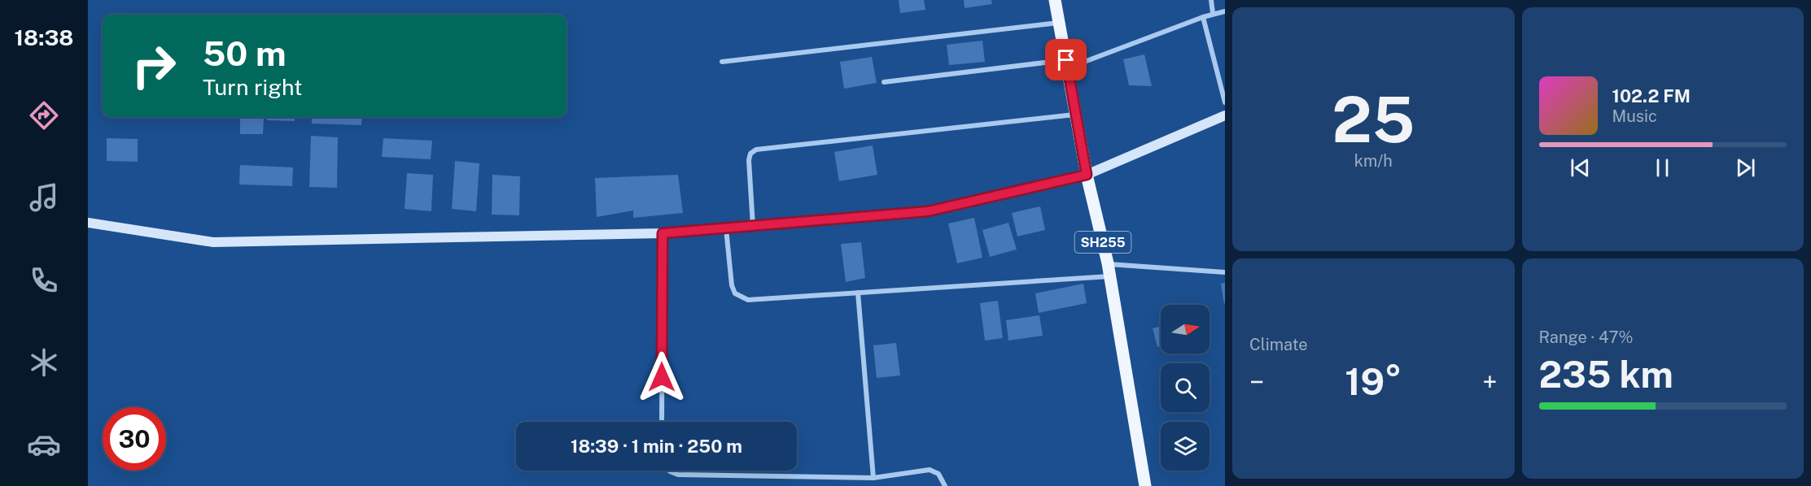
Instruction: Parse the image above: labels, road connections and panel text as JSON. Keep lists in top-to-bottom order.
{
  "streets": {
    "main road": ["SH255"]
  },
  "north": "right",
  "page": {
    "tabs": "18:38",
    "tile": [
      ["25", "km/h"],
      "Climate",
      ["Range · 47%", "235 km"]
    ],
    "turn": ["50 m", "Turn right"],
    "song": ["102.2 FM", "Music"],
    "heat": ["−", "19°", "+"],
    "limit": "30",
    "trip": "18:39 · 1 min · 250 m"
  }
}
